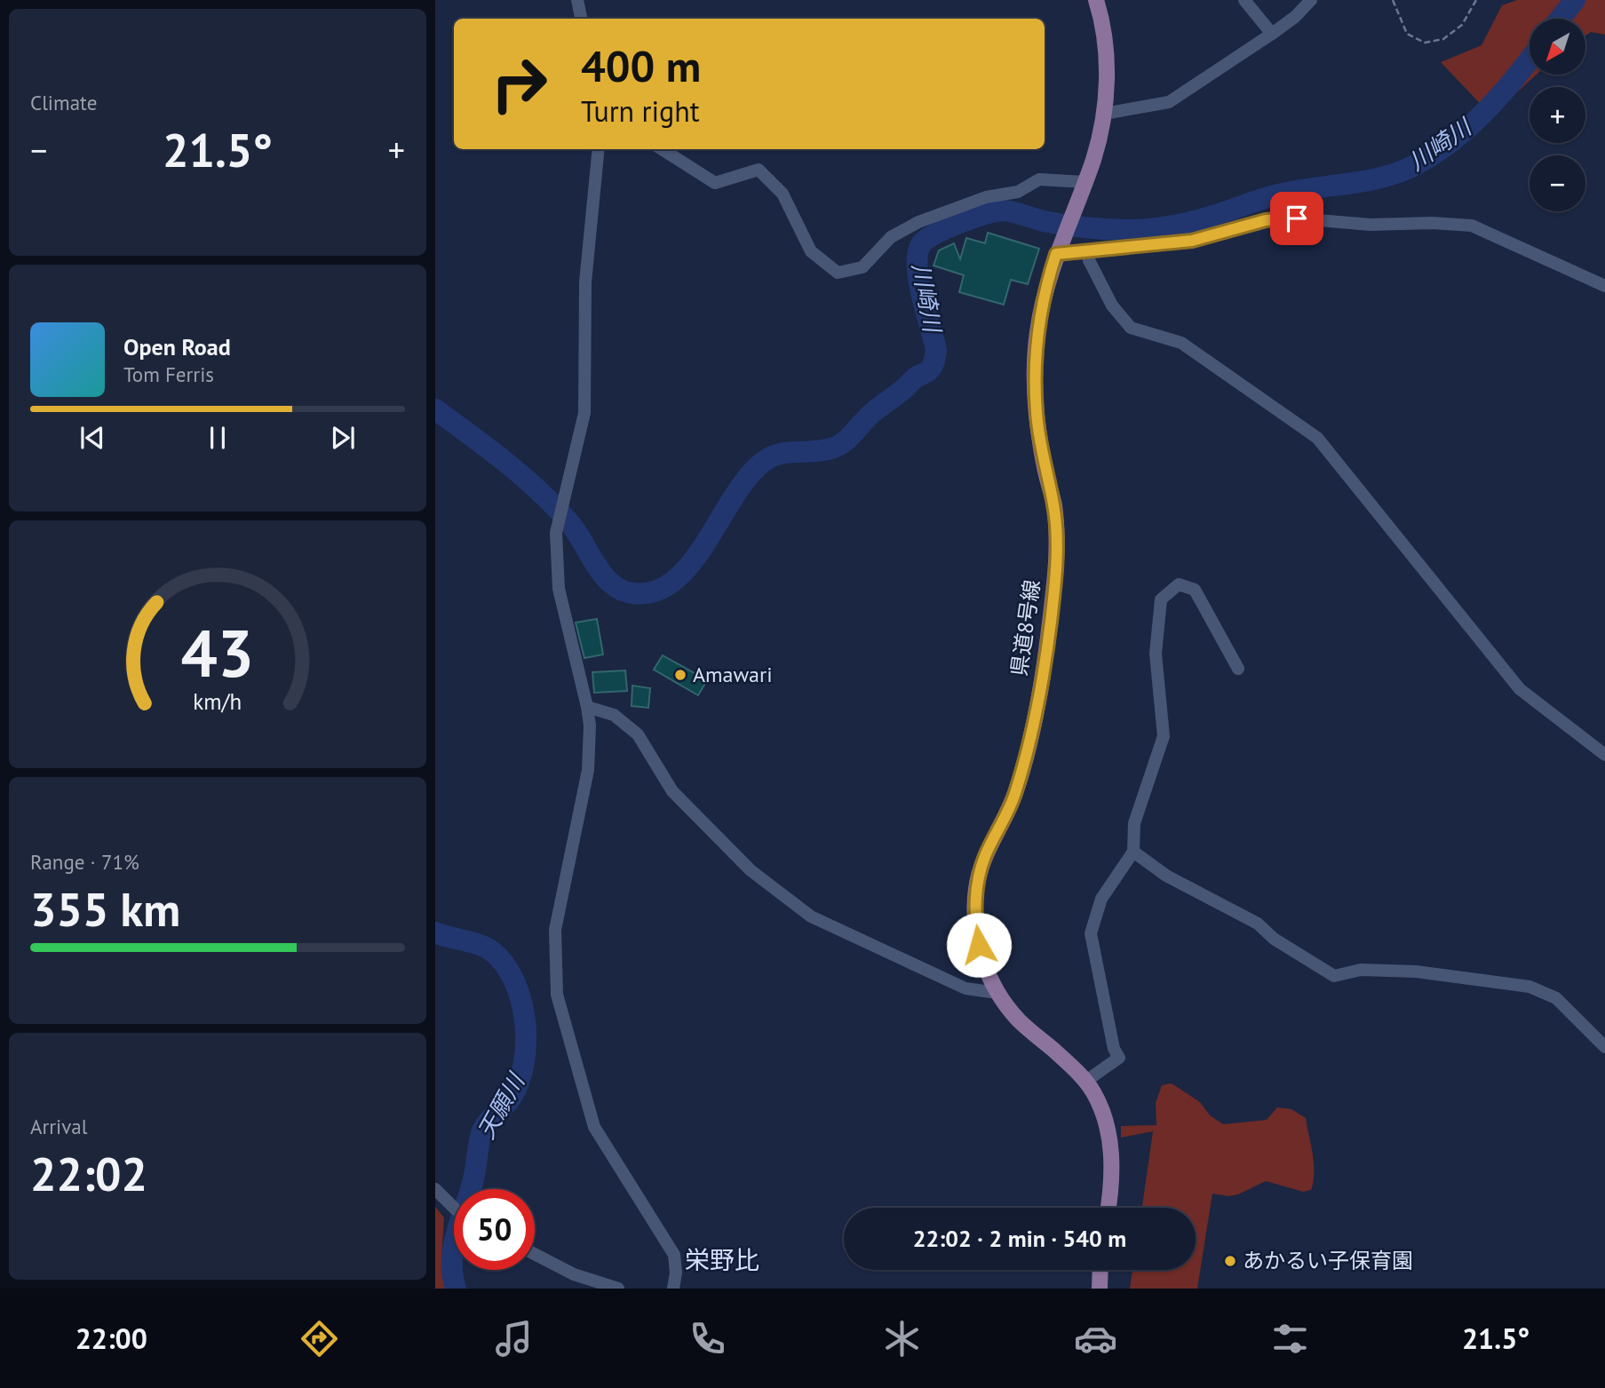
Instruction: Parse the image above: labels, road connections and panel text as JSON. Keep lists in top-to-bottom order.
{
  "streets": {
    "main road": ["県道8号線"]
  },
  "districts": ["栄野比"],
  "water": ["川崎川", "天願川"],
  "places": ["Amawari", "あかるい子保育園"],
  "north": "bottom left",
  "page": {
    "tile": [
      "Climate",
      ["Range · 71%", "355 km"],
      ["Arrival", "22:02"]
    ],
    "map_buttons": ["+", "−"],
    "turn": ["400 m", "Turn right"],
    "heat": ["−", "21.5°", "+"],
    "song": ["Open Road", "Tom Ferris"],
    "limit": "50",
    "trip": "22:02 · 2 min · 540 m",
    "tabs": ["22:00", "21.5°"],
    "gauge": ["43", "km/h"]
  }
}
